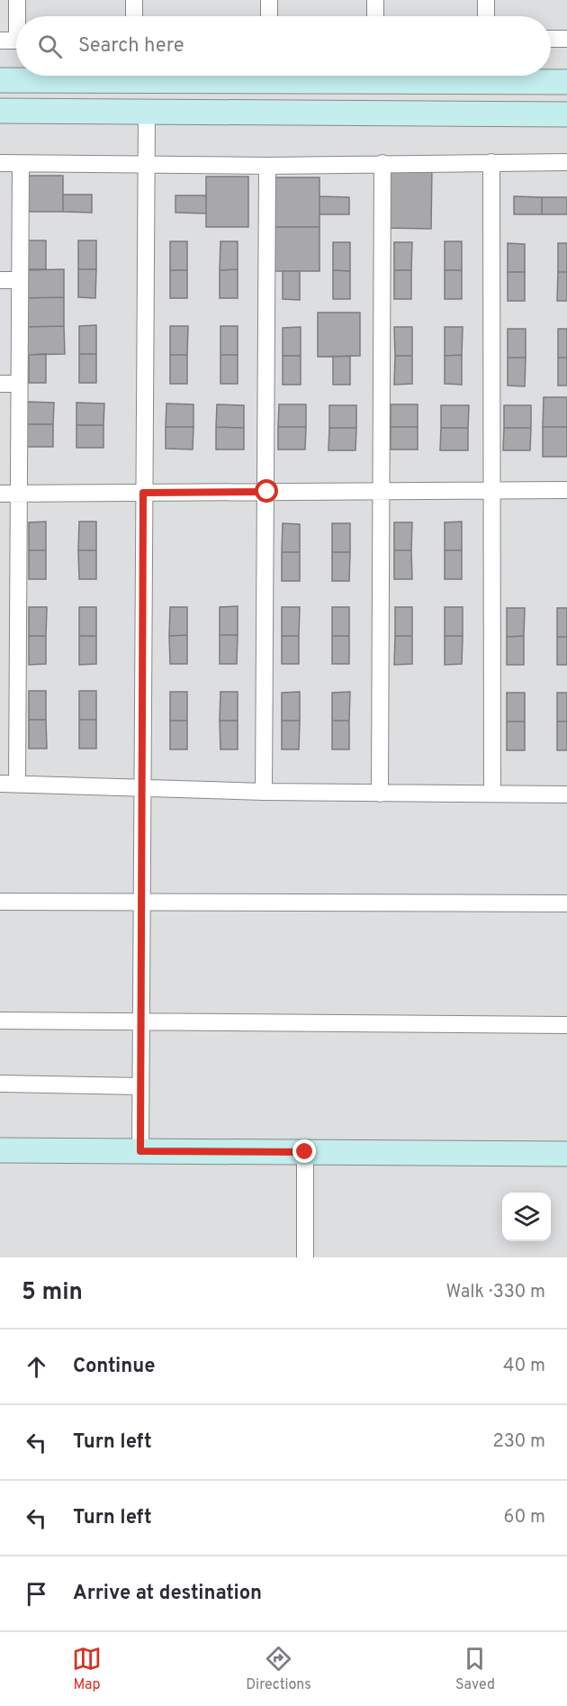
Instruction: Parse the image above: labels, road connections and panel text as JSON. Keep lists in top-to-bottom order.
{
  "page": {
    "search": "Search here",
    "heading": ["5 min", "Walk · 330 m"],
    "list": [
      ["Continue", "40 m"],
      ["Turn left", "230 m"],
      ["Turn left", "60 m"],
      "Arrive at destination"
    ],
    "nav": ["Map", "Directions", "Saved"]
  }
}
